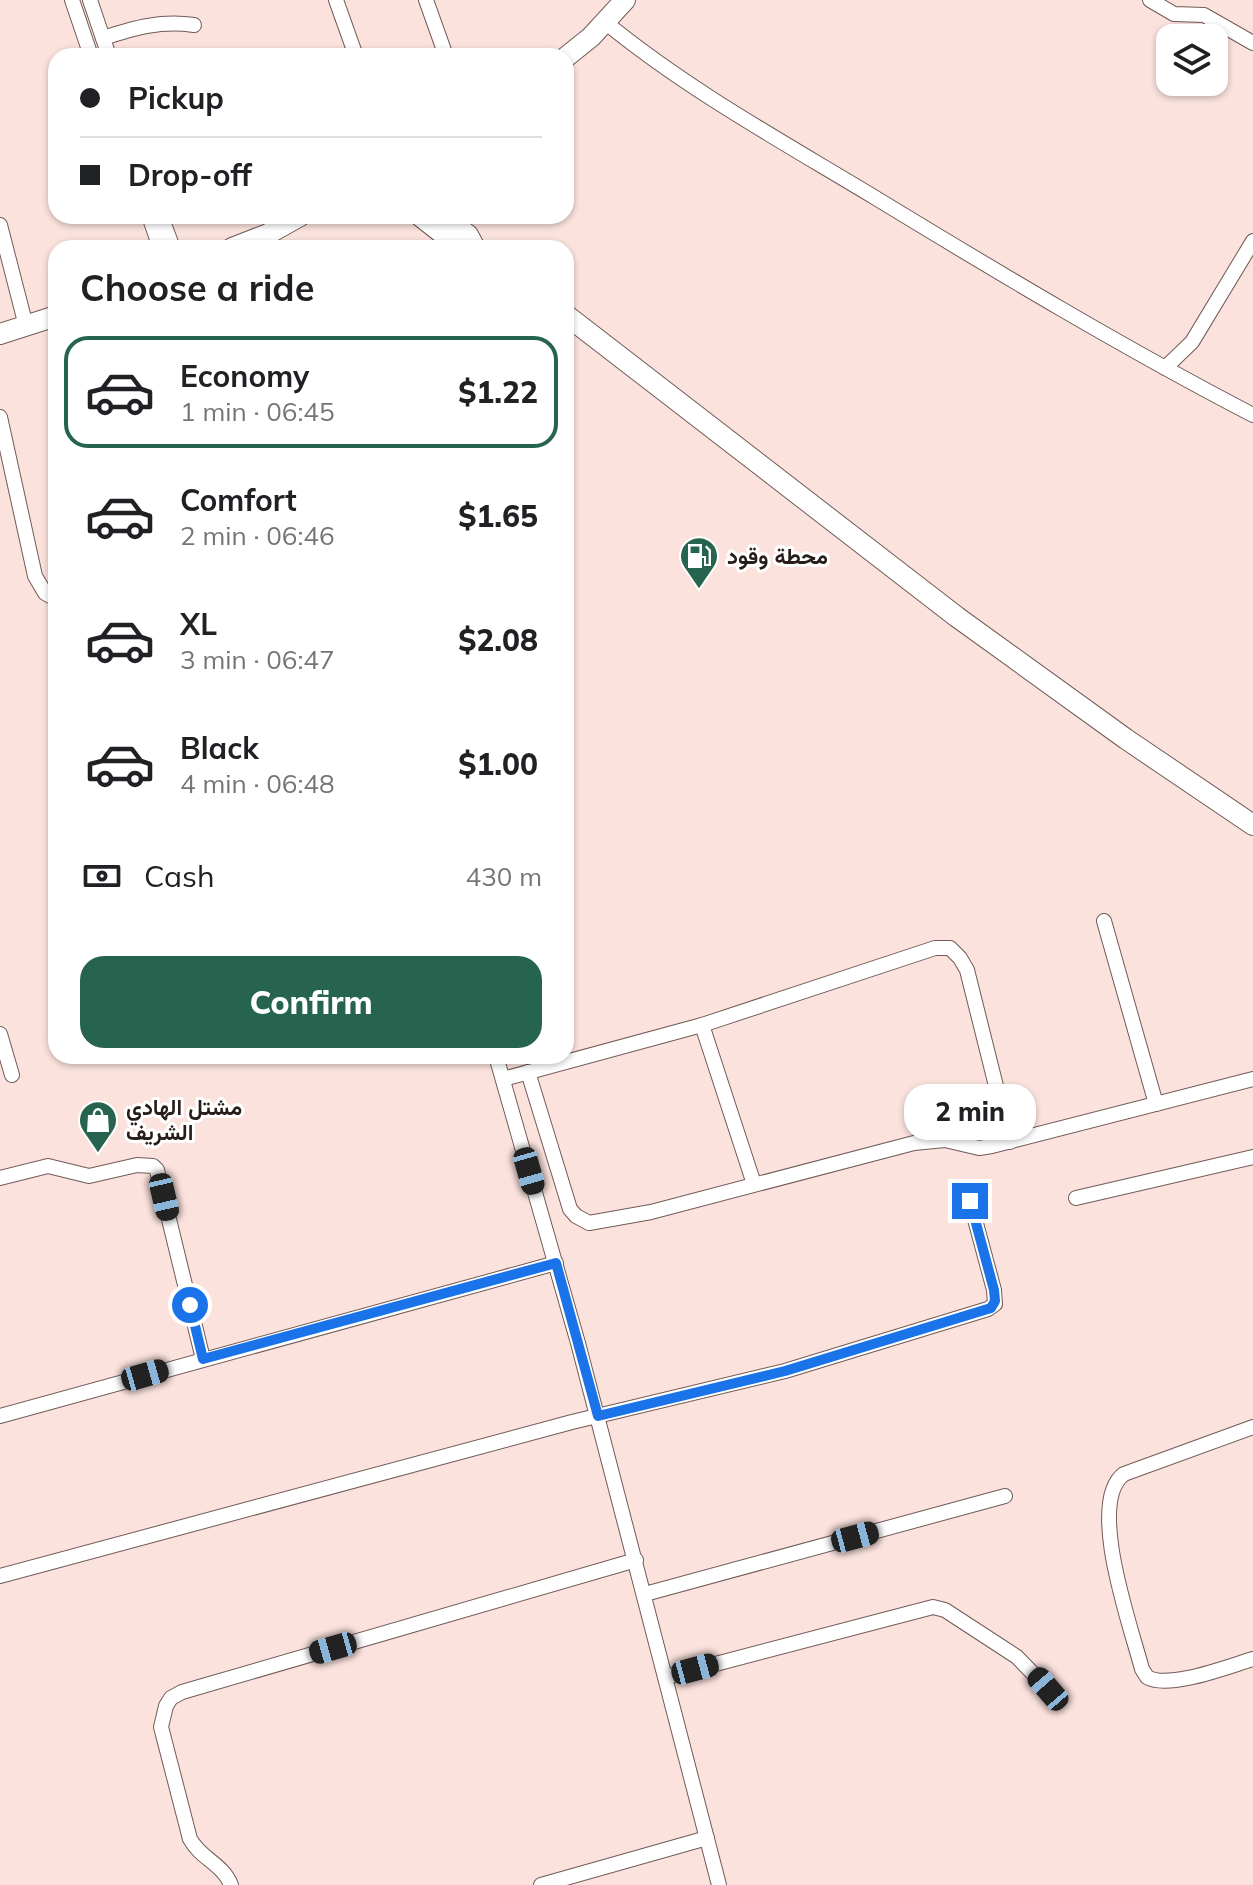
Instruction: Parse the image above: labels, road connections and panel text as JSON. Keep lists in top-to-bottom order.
{
  "places": {
    "fuel station": ["محطة وقود"],
    "shop": ["مشتل الهادي الشريف"]
  },
  "page": {
    "banner": ["Pickup", "Drop-off"],
    "heading": "Choose a ride",
    "list": [
      {
        "name": "Economy",
        "note": "1 min · 06:45",
        "value": "$1.22"
      },
      {
        "name": "Comfort",
        "note": "2 min · 06:46",
        "value": "$1.65"
      },
      {
        "name": "XL",
        "note": "3 min · 06:47",
        "value": "$2.08"
      },
      {
        "name": "Black",
        "note": "4 min · 06:48",
        "value": "$1.00"
      }
    ],
    "pay": ["Cash", "430 m"],
    "buttons": "Confirm",
    "bubble": "2 min"
  }
}
